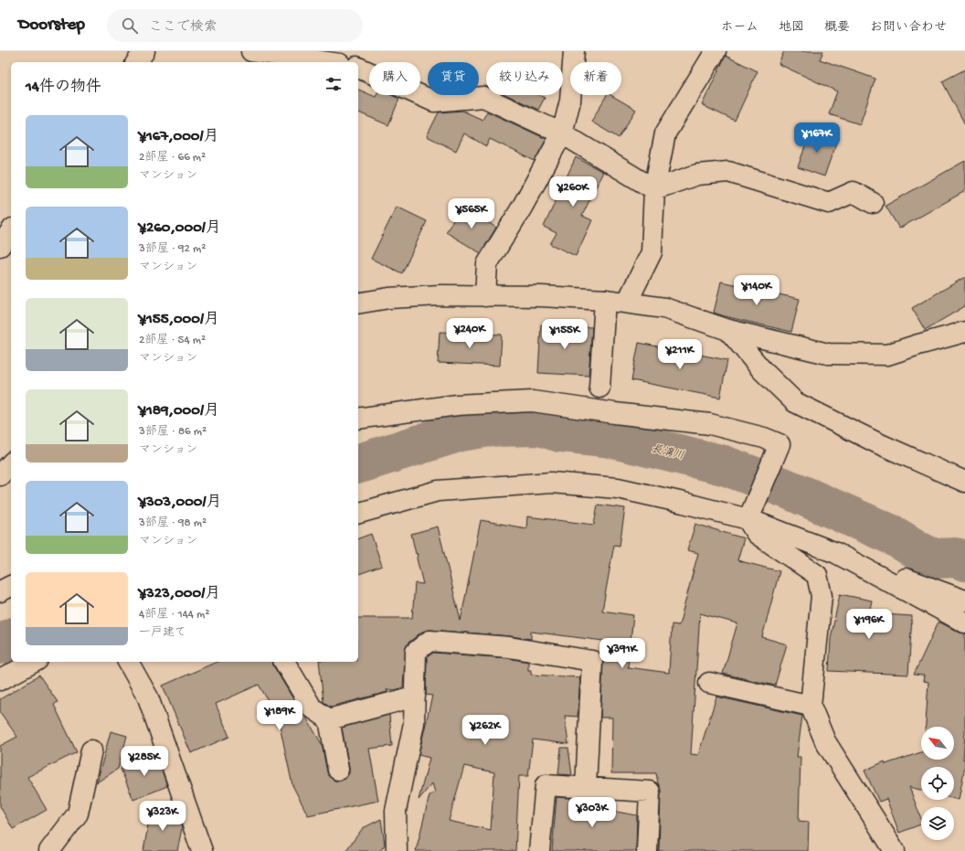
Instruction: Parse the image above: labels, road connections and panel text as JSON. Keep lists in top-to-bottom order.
{
  "water": ["長溝川"],
  "north": "top left",
  "page": {
    "header": "Doorstep",
    "search": "ここで検索",
    "nav": [
      "ホーム",
      "地図",
      "概要",
      "お問い合わせ"
    ],
    "chip": [
      "購入",
      "賃貸",
      "絞り込み",
      "新着"
    ],
    "heading": "14件の物件",
    "list": [
      {
        "name": "¥167,000/月",
        "note": "2部屋 · 66 m² · マンション"
      },
      {
        "name": "¥260,000/月",
        "note": "3部屋 · 92 m² · マンション"
      },
      {
        "name": "¥155,000/月",
        "note": "2部屋 · 54 m² · マンション"
      },
      {
        "name": "¥189,000/月",
        "note": "3部屋 · 86 m² · マンション"
      },
      {
        "name": "¥303,000/月",
        "note": "3部屋 · 98 m² · マンション"
      },
      {
        "name": "¥323,000/月",
        "note": "4部屋 · 144 m² · 一戸建て"
      }
    ],
    "price": [
      "¥167K",
      "¥260K",
      "¥565K",
      "¥140K",
      "¥240K",
      "¥155K",
      "¥211K",
      "¥196K",
      "¥391K",
      "¥189K",
      "¥262K",
      "¥285K",
      "¥303K",
      "¥323K"
    ]
  }
}
